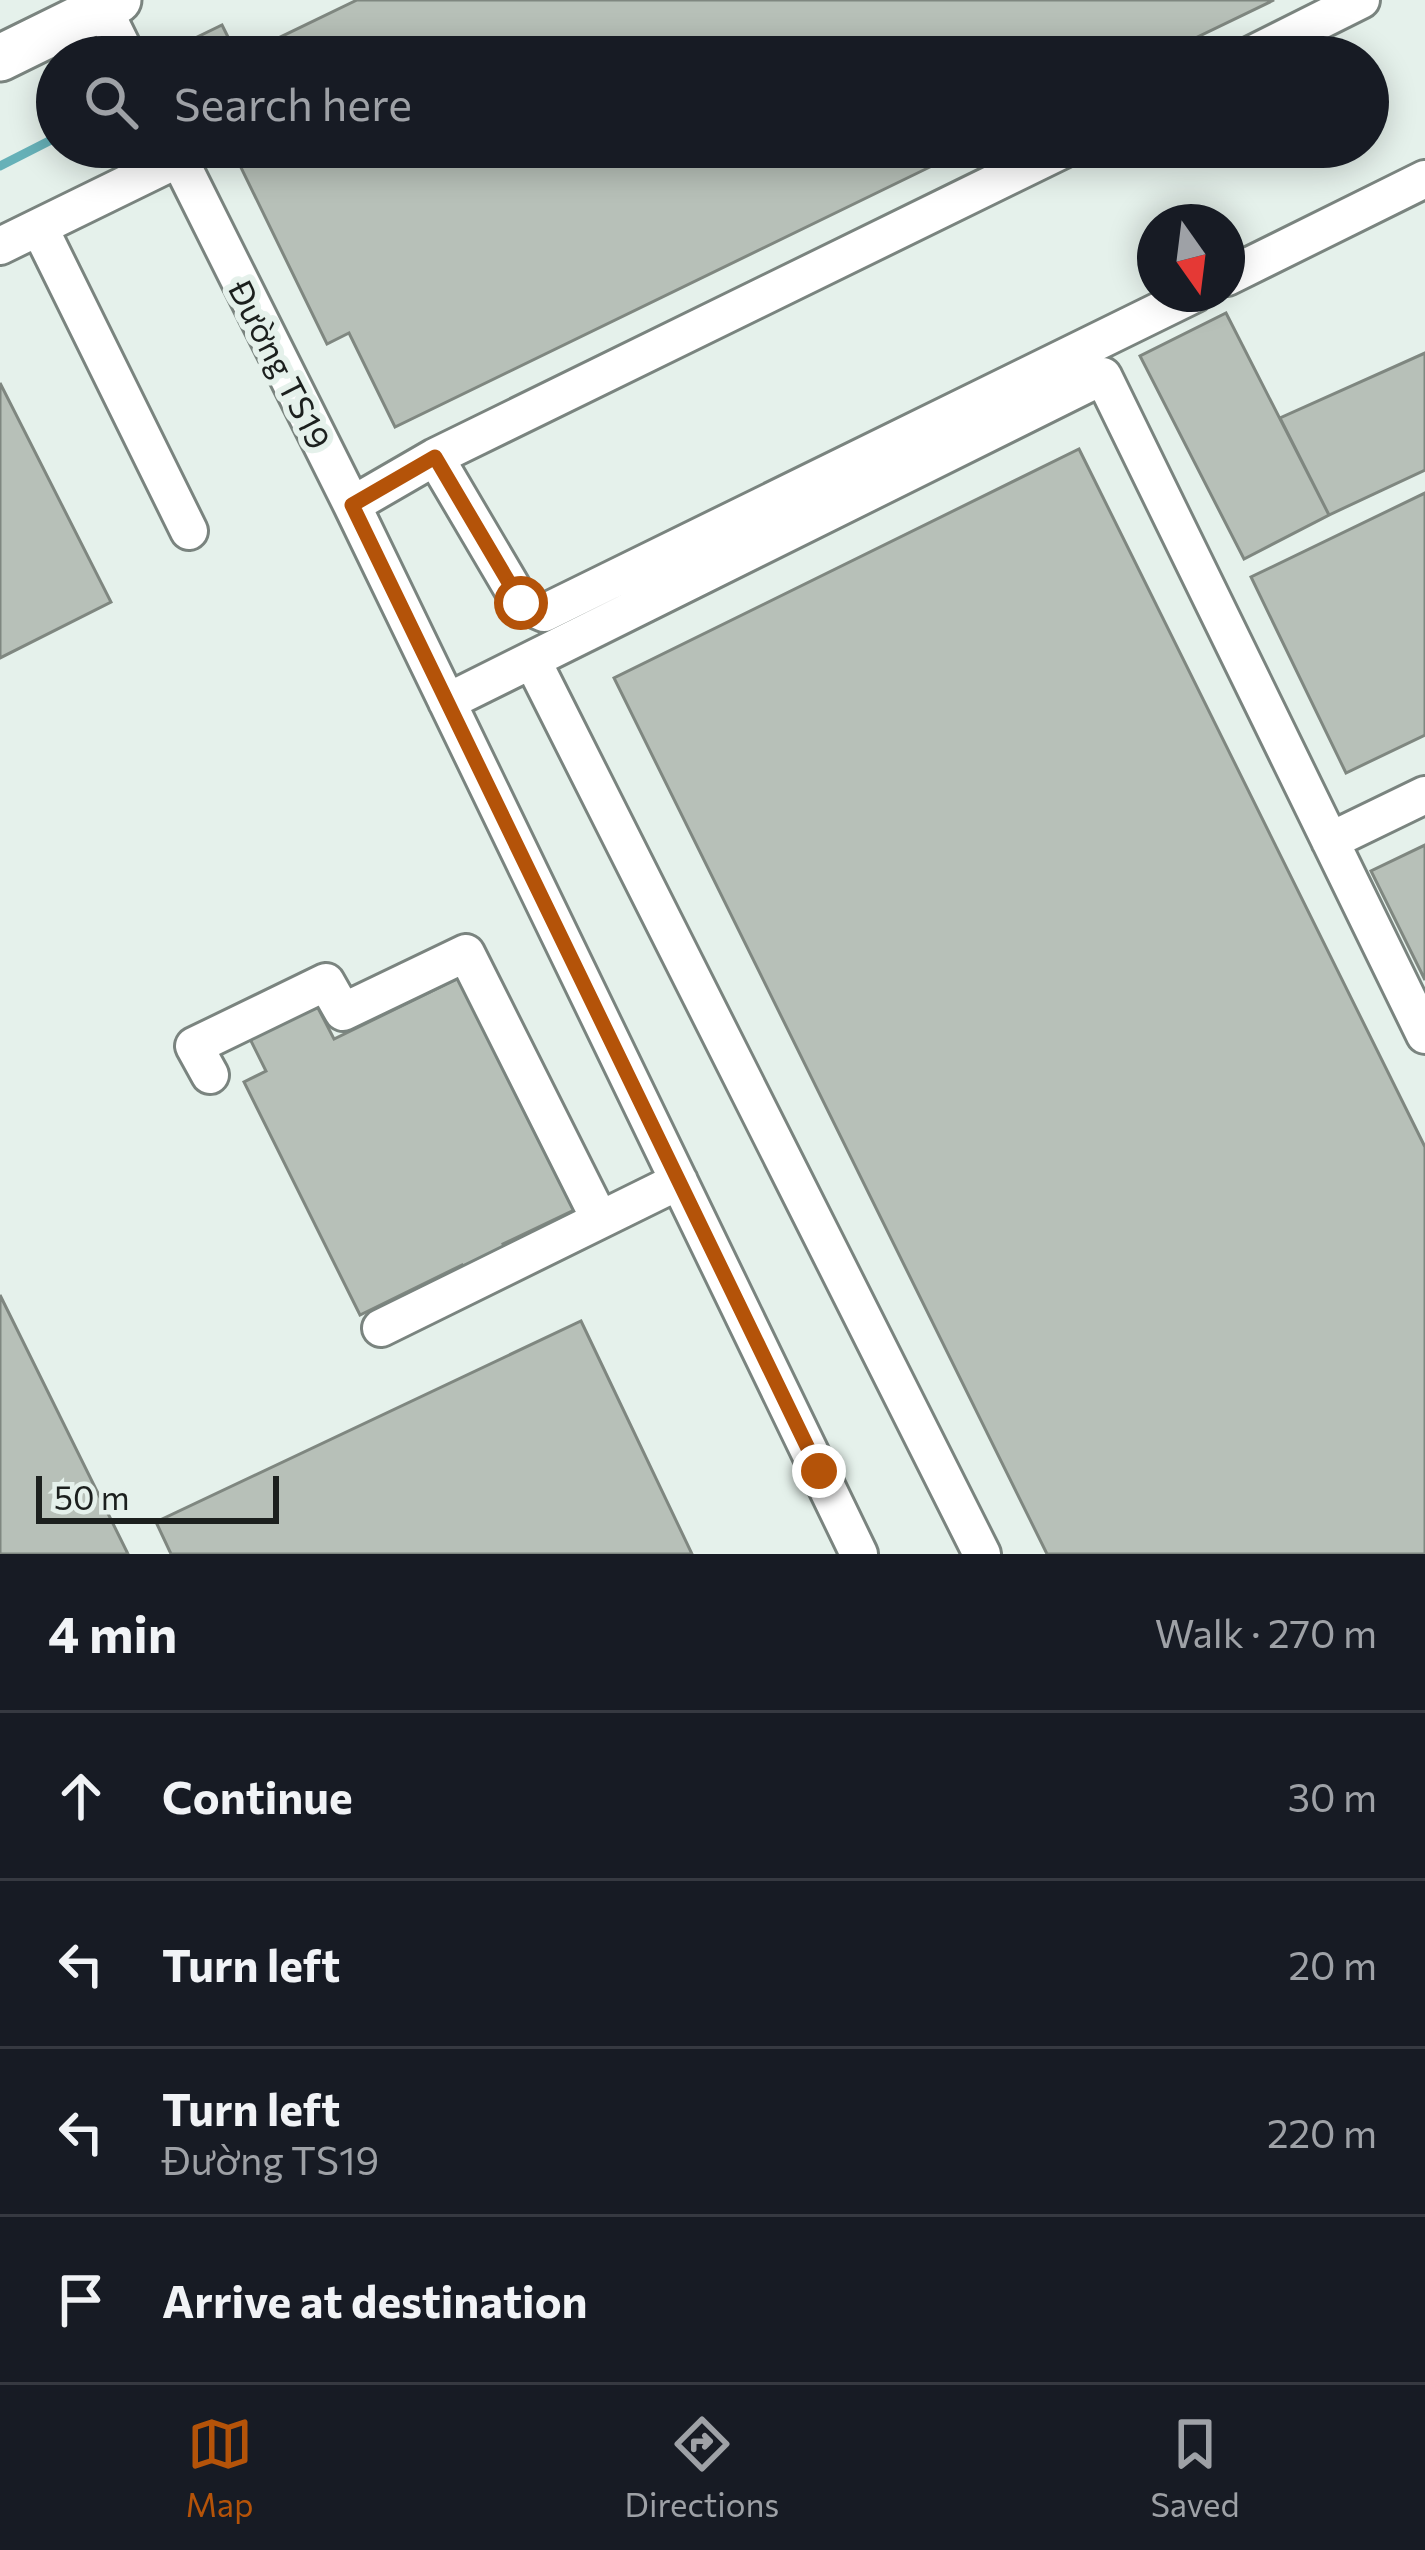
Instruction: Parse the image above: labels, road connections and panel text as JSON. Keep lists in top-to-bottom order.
{
  "streets": {
    "street": ["Đường TS19"]
  },
  "scale_bar": "50 m",
  "north": "bottom",
  "page": {
    "search": "Search here",
    "scale": "50 m",
    "heading": ["4 min", "Walk · 270 m"],
    "list": [
      ["Continue", "30 m"],
      ["Turn left", "20 m"],
      ["Turn left", "Đường TS19", "220 m"],
      "Arrive at destination"
    ],
    "nav": ["Map", "Directions", "Saved"]
  }
}
